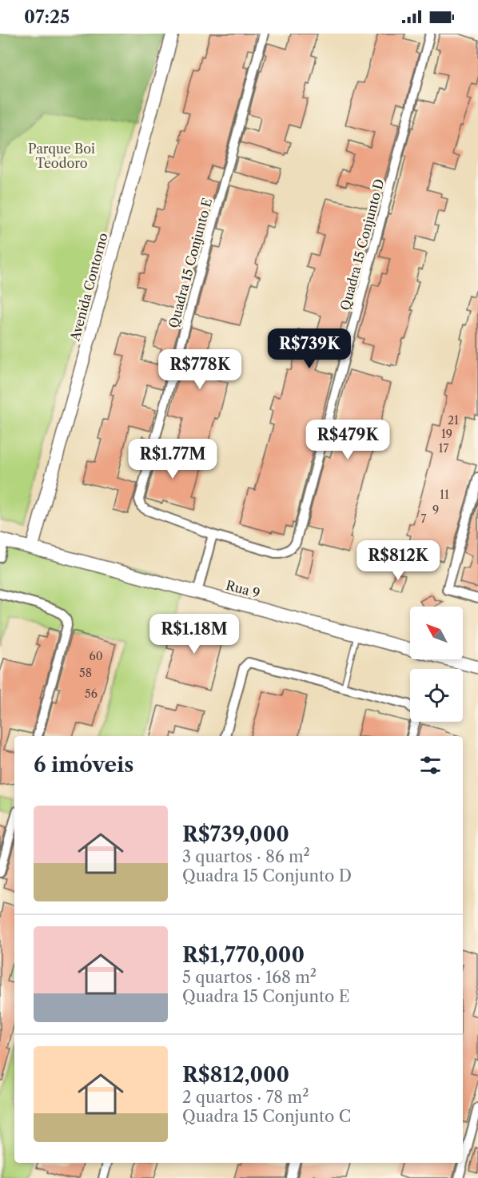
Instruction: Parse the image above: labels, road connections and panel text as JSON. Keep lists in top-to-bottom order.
{
  "streets": {
    "street": [
      "Quadra 15 Conjunto D",
      "Quadra 15 Conjunto E",
      "Avenida Contorno",
      "Rua 9"
    ]
  },
  "crossings": [
    ["Quadra 15 Conjunto D", "Quadra 15 Conjunto E"],
    ["Avenida Contorno", "Rua 9"]
  ],
  "parks": ["Parque Boi Teodoro"],
  "house_numbers": [
    "21",
    "19",
    "17",
    "11",
    "9",
    "7",
    "60",
    "58",
    "56"
  ],
  "north": "top left",
  "page": {
    "status": "07:25",
    "price": [
      "R$739K",
      "R$778K",
      "R$479K",
      "R$1.77M",
      "R$812K",
      "R$1.18M"
    ],
    "heading": "6 imóveis",
    "list": [
      {
        "name": "R$739,000",
        "note": "3 quartos · 86 m² · Quadra 15 Conjunto D"
      },
      {
        "name": "R$1,770,000",
        "note": "5 quartos · 168 m² · Quadra 15 Conjunto E"
      },
      {
        "name": "R$812,000",
        "note": "2 quartos · 78 m² · Quadra 15 Conjunto C"
      }
    ]
  }
}
